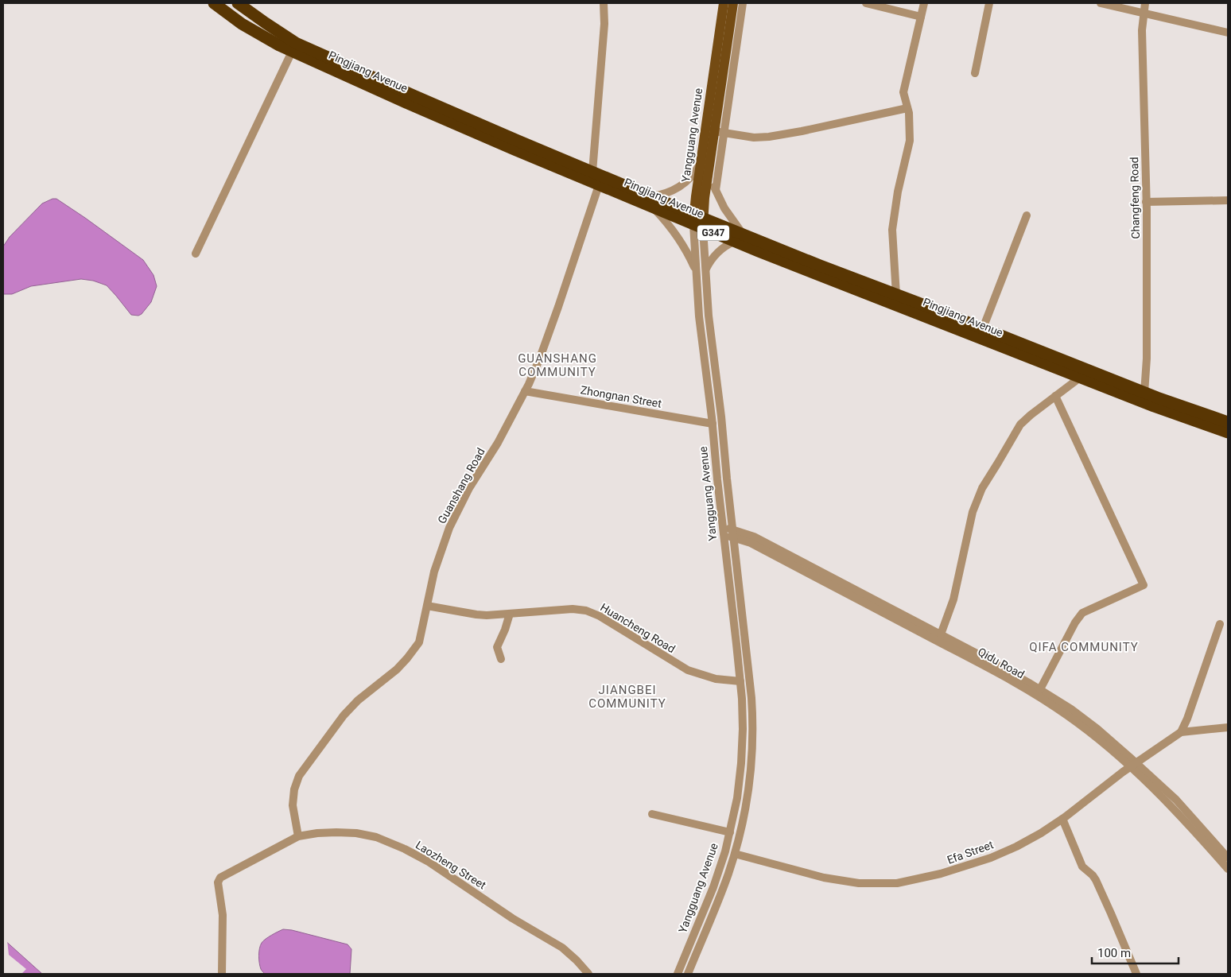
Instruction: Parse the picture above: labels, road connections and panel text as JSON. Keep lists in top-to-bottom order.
{
  "streets": {
    "highway": ["Pingjiang Avenue", "G347"],
    "main road": ["Yangguang Avenue"],
    "street": [
      "Changfeng Road",
      "Zhongnan Street",
      "Guanshang Road",
      "Huancheng Road",
      "Qidu Road",
      "Efa Street",
      "Laozheng Street"
    ]
  },
  "crossings": [
    ["Pingjiang Avenue", "Yangguang Avenue"],
    ["Pingjiang Avenue", "Changfeng Road"],
    ["Pingjiang Avenue", "Guanshang Road"],
    ["Yangguang Avenue", "Zhongnan Street"],
    ["Yangguang Avenue", "Huancheng Road"],
    ["Yangguang Avenue", "Qidu Road"],
    ["Yangguang Avenue", "Efa Street"],
    ["Zhongnan Street", "Guanshang Road"],
    ["Guanshang Road", "Huancheng Road"],
    ["Guanshang Road", "Laozheng Street"],
    ["Qidu Road", "Efa Street"]
  ],
  "districts": ["GUANSHANG COMMUNITY", "QIFA COMMUNITY", "JIANGBEI COMMUNITY"],
  "scale_bar": "100 m"
}
